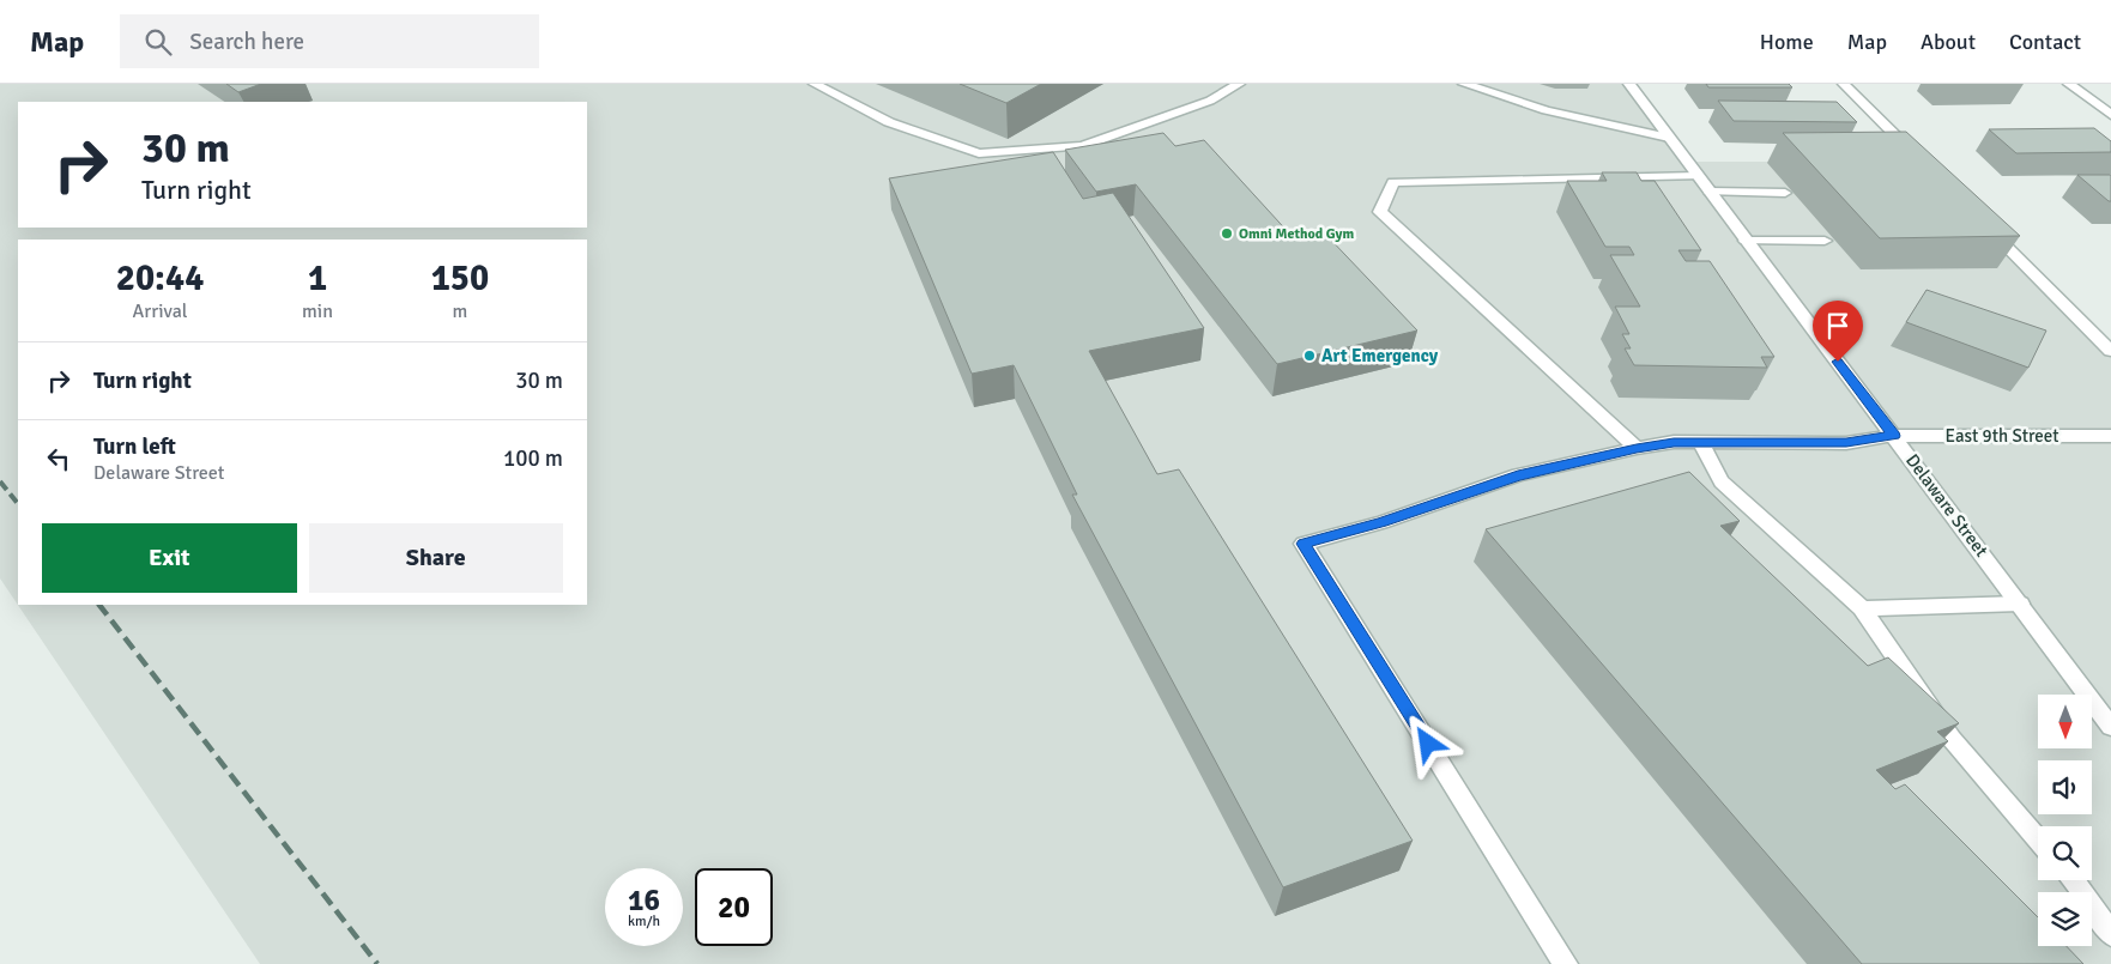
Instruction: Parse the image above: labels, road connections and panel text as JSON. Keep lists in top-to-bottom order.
{
  "streets": {
    "street": ["East 9th Street", "Delaware Street"]
  },
  "crossings": [
    ["East 9th Street", "Delaware Street"]
  ],
  "places": ["Omni Method Gym", "Art Emergency"],
  "north": "bottom",
  "page": {
    "header": "Map",
    "search": "Search here",
    "nav": [
      "Home",
      "Map",
      "About",
      "Contact"
    ],
    "turn": ["30 m", "Turn right"],
    "eta": [
      "20:44",
      "Arrival",
      "1",
      "min",
      "150",
      "m"
    ],
    "list": [
      {
        "name": "Turn right",
        "value": "30 m"
      },
      {
        "name": "Turn left",
        "note": "Delaware Street",
        "value": "100 m"
      }
    ],
    "buttons": ["Exit", "Share"],
    "speed": "16 km/h",
    "limit": "20"
  }
}
